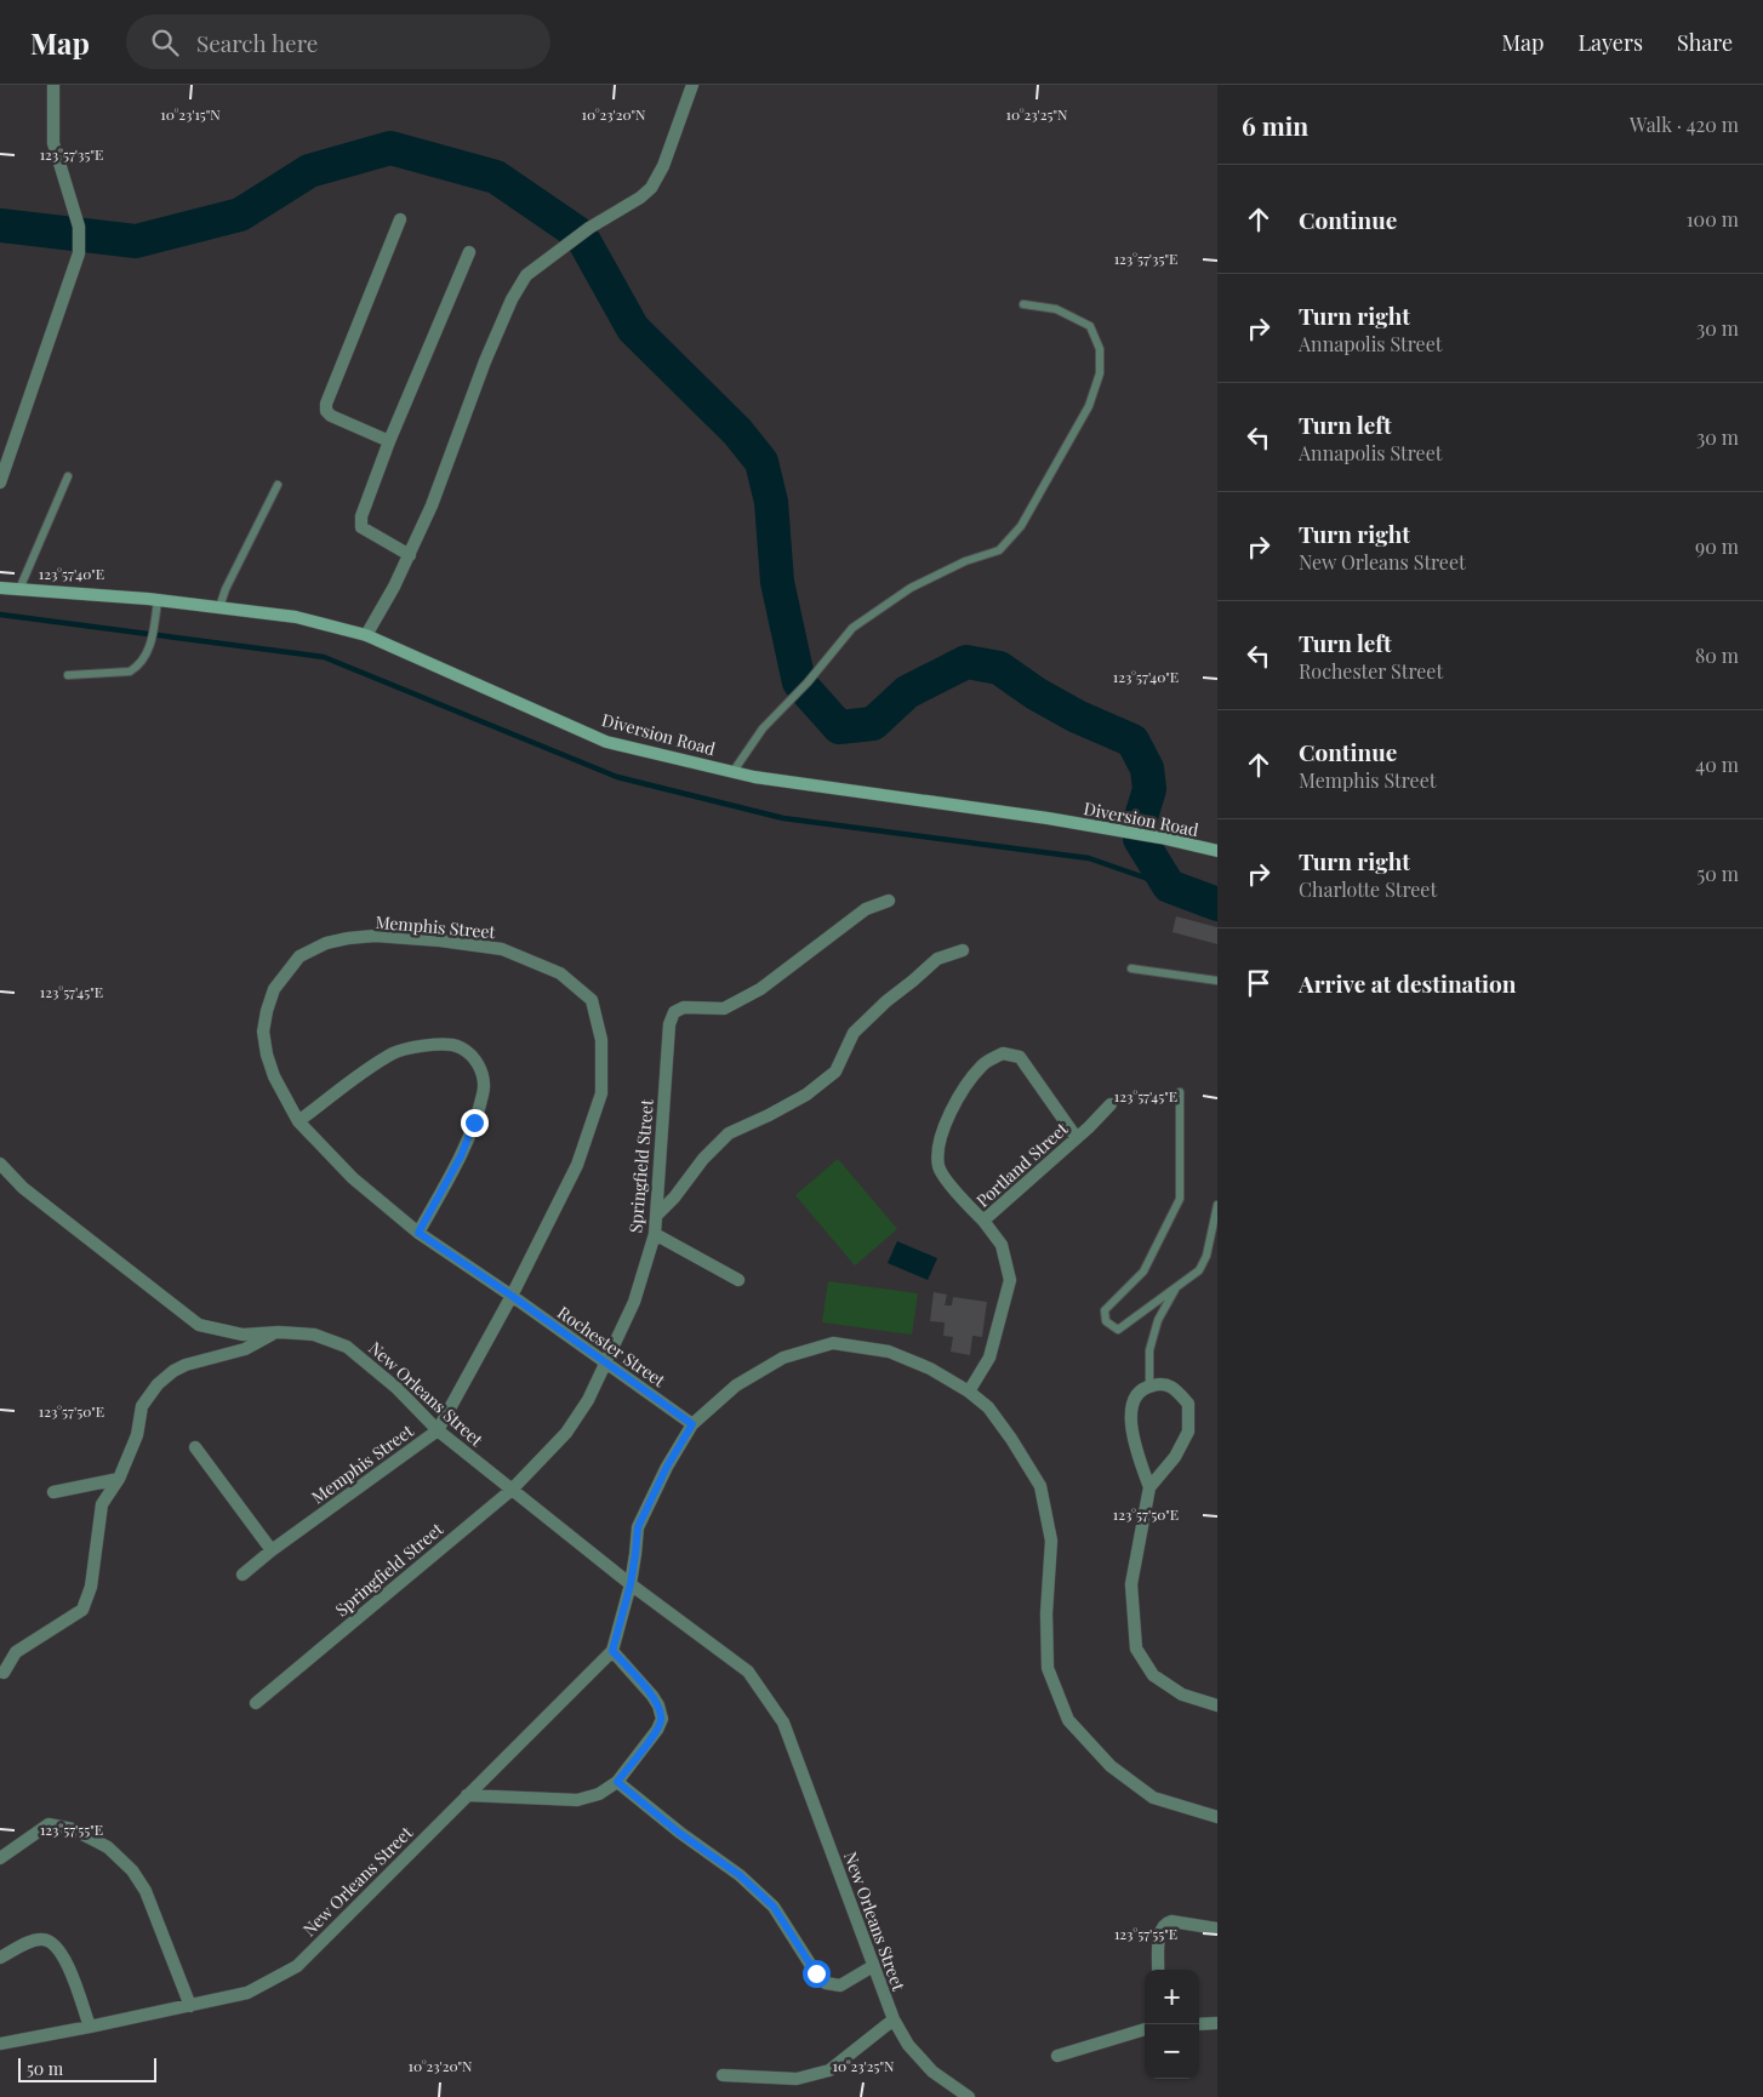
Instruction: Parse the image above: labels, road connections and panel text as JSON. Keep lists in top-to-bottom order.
{
  "streets": {
    "street": [
      "Diversion Road",
      "Memphis Street",
      "Portland Street",
      "Springfield Street",
      "Rochester Street",
      "New Orleans Street"
    ]
  },
  "crossings": [
    ["Memphis Street", "Rochester Street"],
    ["Memphis Street", "New Orleans Street"],
    ["Portland Street", "New Orleans Street"],
    ["Springfield Street", "Rochester Street"],
    ["Springfield Street", "New Orleans Street"],
    ["Rochester Street", "New Orleans Street"]
  ],
  "scale_bar": "50 m",
  "page": {
    "header": "Map",
    "search": "Search here",
    "nav": ["Map", "Layers", "Share"],
    "heading": ["6 min", "Walk · 420 m"],
    "list": [
      ["Continue", "100 m"],
      ["Turn right", "Annapolis Street", "30 m"],
      ["Turn left", "Annapolis Street", "30 m"],
      ["Turn right", "New Orleans Street", "90 m"],
      ["Turn left", "Rochester Street", "80 m"],
      ["Continue", "Memphis Street", "40 m"],
      ["Turn right", "Charlotte Street", "50 m"],
      "Arrive at destination"
    ],
    "map_buttons": ["+", "−"],
    "scale": "50 m"
  },
  "coordinates": [
    "10°23'15\"N",
    "10°23'20\"N",
    "10°23'25\"N",
    "123°57'35\"E",
    "123°57'40\"E",
    "123°57'45\"E",
    "123°57'50\"E",
    "123°57'55\"E"
  ]
}
